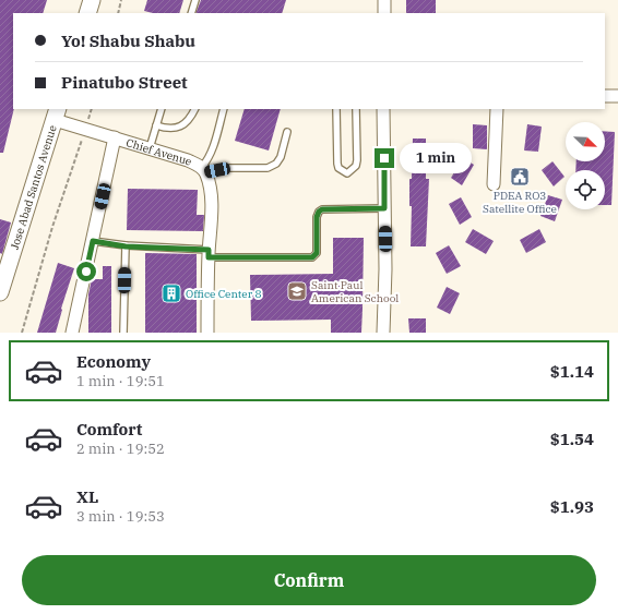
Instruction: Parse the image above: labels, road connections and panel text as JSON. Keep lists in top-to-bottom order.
{
  "streets": {
    "main road": ["Jose Abad Santos Avenue"],
    "street": ["Chief Avenue"]
  },
  "crossings": [
    ["Chief Avenue", "Jose Abad Santos Avenue"]
  ],
  "places": {
    "public building": ["PDEA RO3 Satellite Office"],
    "school or university": ["Saint Paul American School"],
    "building": ["Office Center 8"]
  },
  "north": "bottom right",
  "page": {
    "banner": ["Yo! Shabu Shabu", "Pinatubo Street"],
    "bubble": "1 min",
    "list": [
      {
        "name": "Economy",
        "note": "1 min · 19:51",
        "value": "$1.14"
      },
      {
        "name": "Comfort",
        "note": "2 min · 19:52",
        "value": "$1.54"
      },
      {
        "name": "XL",
        "note": "3 min · 19:53",
        "value": "$1.93"
      }
    ],
    "buttons": "Confirm"
  }
}
